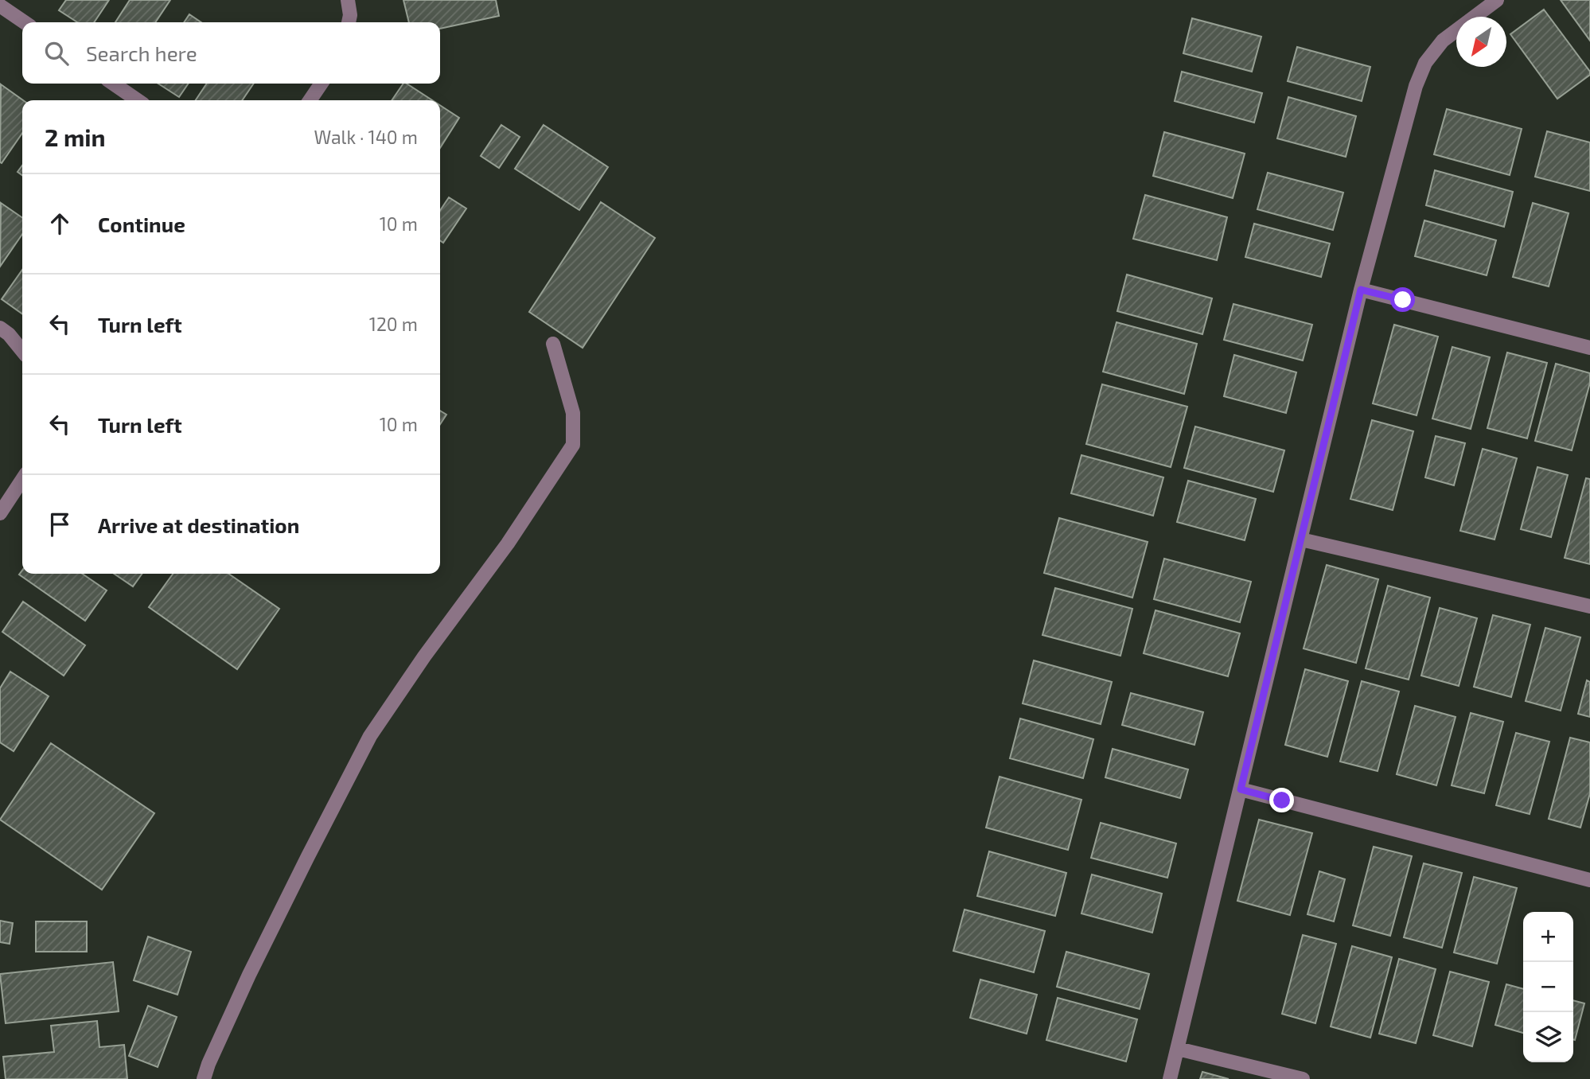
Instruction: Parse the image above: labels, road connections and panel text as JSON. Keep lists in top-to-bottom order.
{
  "north": "bottom left",
  "page": {
    "search": "Search here",
    "heading": ["2 min", "Walk · 140 m"],
    "list": [
      ["Continue", "10 m"],
      ["Turn left", "120 m"],
      ["Turn left", "10 m"],
      "Arrive at destination"
    ],
    "map_buttons": ["+", "−"]
  }
}
